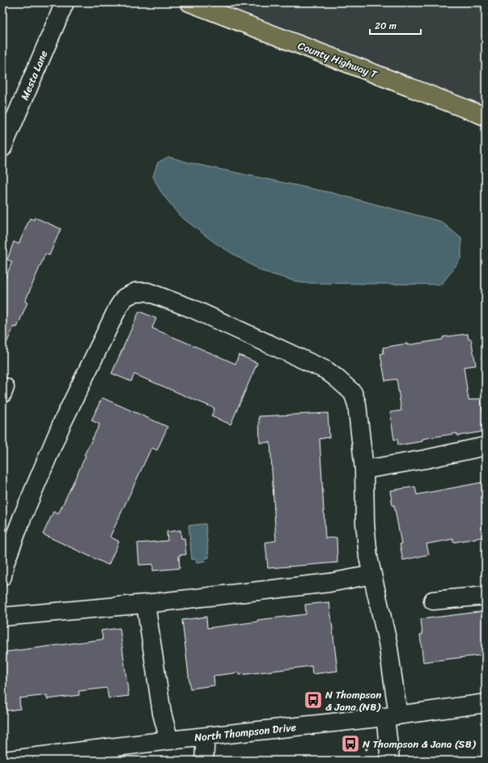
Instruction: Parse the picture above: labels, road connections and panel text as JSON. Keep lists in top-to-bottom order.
{
  "streets": {
    "main road": ["County Highway T"],
    "street": ["Mesta Lane", "North Thompson Drive"]
  },
  "places": {
    "bus stop": ["N Thompson & Jana (NB)", "N Thompson & Jana (SB)"]
  },
  "scale_bar": "20 m"
}
